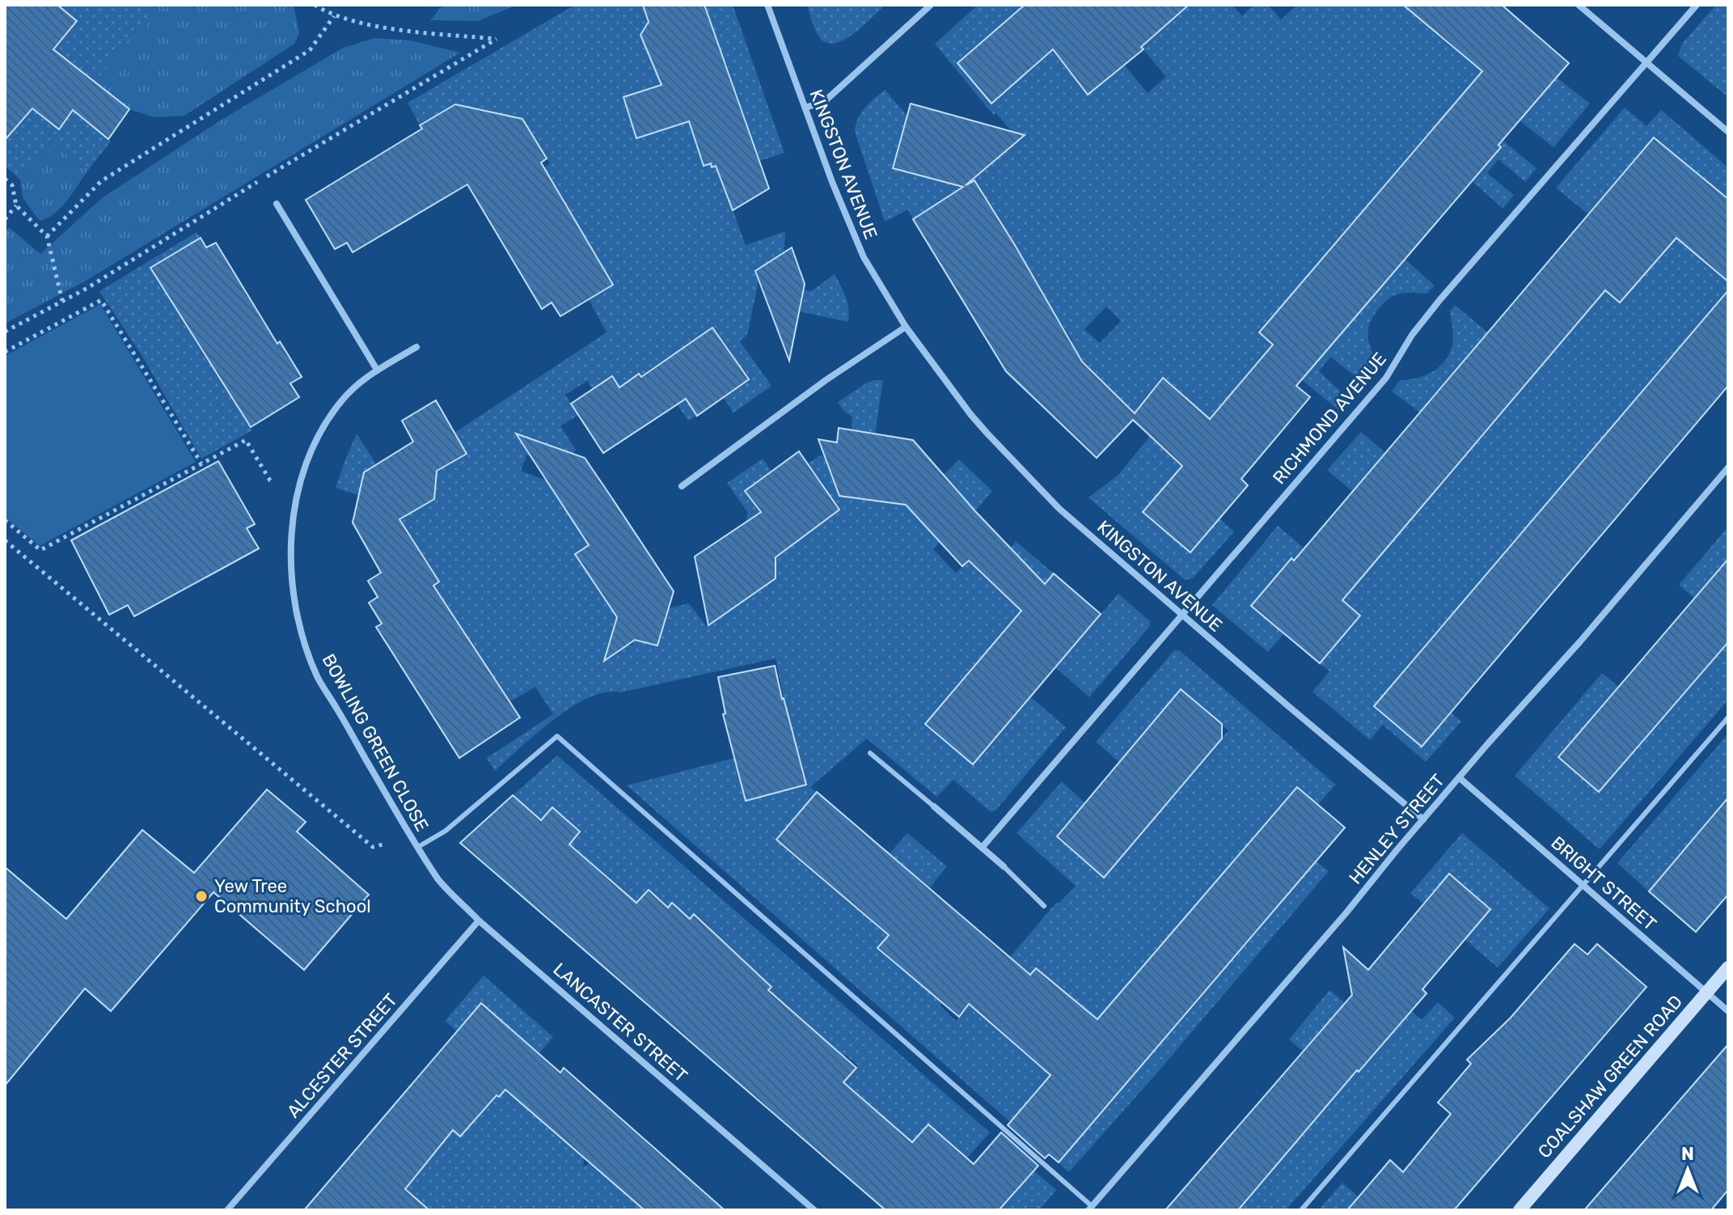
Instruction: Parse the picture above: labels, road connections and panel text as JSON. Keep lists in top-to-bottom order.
{
  "streets": {
    "main road": ["COALSHAW GREEN ROAD"],
    "street": [
      "KINGSTON AVENUE",
      "RICHMOND AVENUE",
      "BOWLING GREEN CLOSE",
      "HENLEY STREET",
      "BRIGHT STREET",
      "LANCASTER STREET",
      "ALCESTER STREET"
    ]
  },
  "crossings": [
    ["KINGSTON AVENUE", "RICHMOND AVENUE"],
    ["KINGSTON AVENUE", "HENLEY STREET"],
    ["BOWLING GREEN CLOSE", "LANCASTER STREET"],
    ["HENLEY STREET", "BRIGHT STREET"],
    ["BRIGHT STREET", "COALSHAW GREEN ROAD"],
    ["LANCASTER STREET", "ALCESTER STREET"]
  ],
  "places": ["Yew Tree Community School"],
  "north": "top"
}
